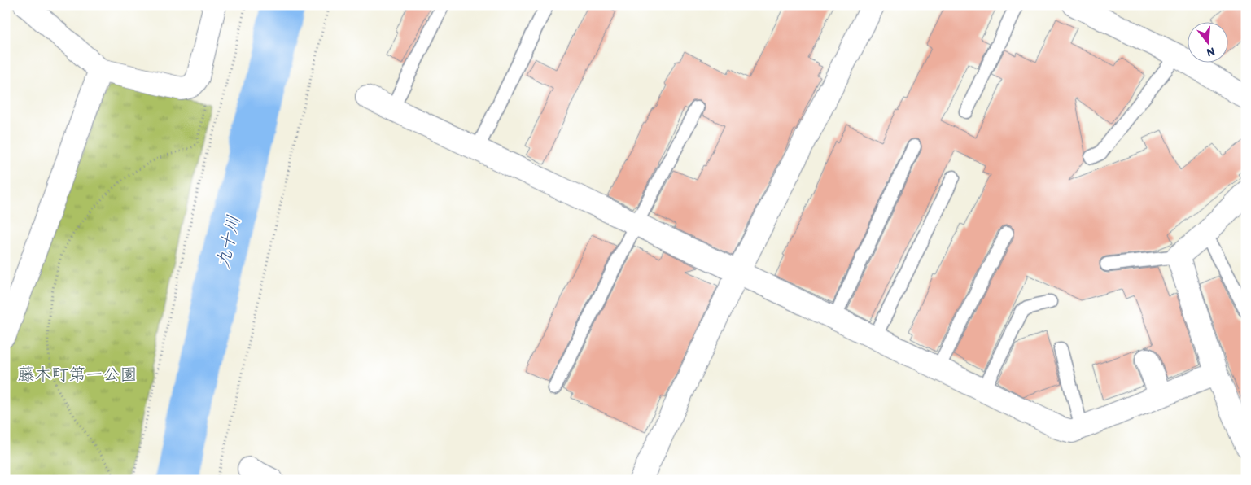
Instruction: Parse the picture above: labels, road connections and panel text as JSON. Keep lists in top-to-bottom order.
{
  "water": ["九十川"],
  "parks": ["藤木町第一公園"],
  "north": "bottom"
}
